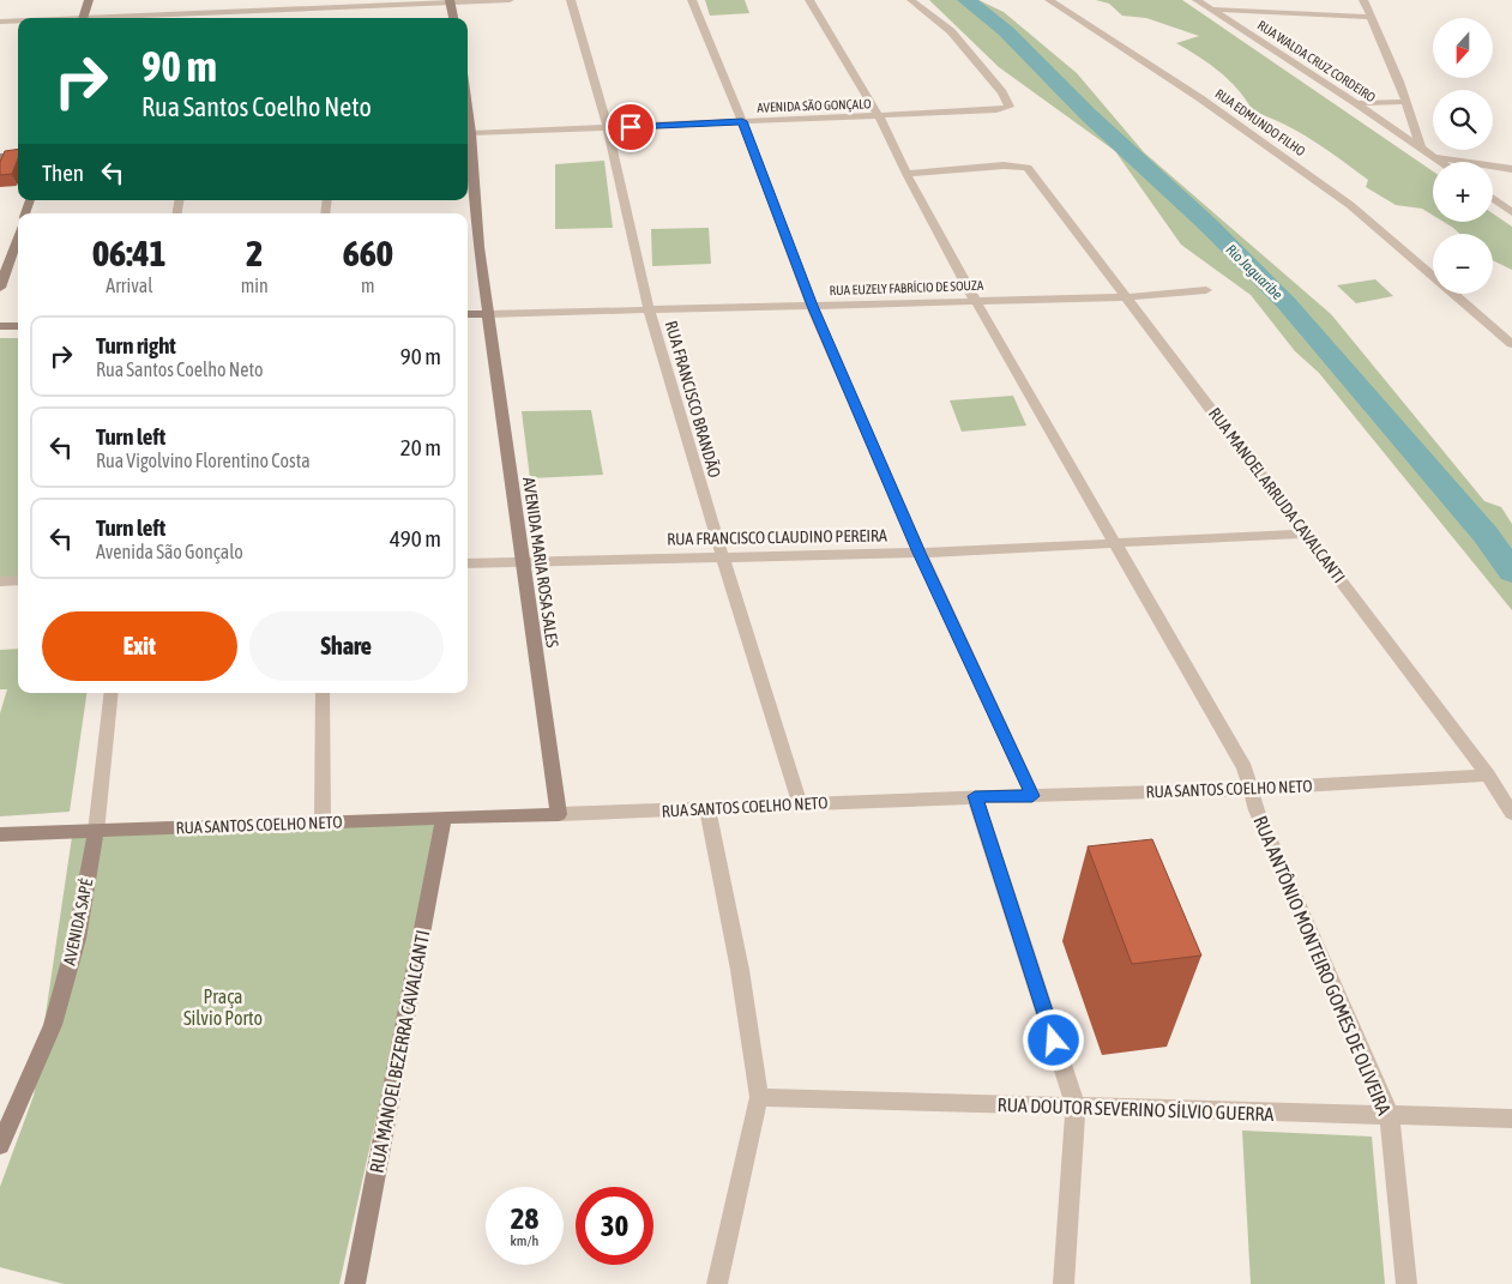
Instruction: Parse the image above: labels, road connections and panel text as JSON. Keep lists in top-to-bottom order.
{
  "streets": {
    "main road": [
      "RUA EUZELY FABRÍCIO DE SOUZA",
      "AVENIDA MARIA ROSA SALES",
      "RUA SANTOS COELHO NETO",
      "AVENIDA SAPÉ",
      "RUA MANOEL BEZERRA CAVALCANTI"
    ],
    "street": [
      "RUA WALDA CRUZ CORDEIRO",
      "AVENIDA SÃO GONÇALO",
      "RUA EDMUNDO FILHO",
      "RUA FRANCISCO BRANDÃO",
      "RUA MANOEL ARRUDA CAVALCANTI",
      "RUA FRANCISCO CLAUDINO PEREIRA",
      "RUA ANTÔNIO MONTEIRO GOMES DE OLIVEIRA",
      "RUA DOUTOR SEVERINO SÍLVIO GUERRA"
    ]
  },
  "crossings": [
    ["AVENIDA SÃO GONÇALO", "RUA FRANCISCO BRANDÃO"],
    ["AVENIDA SÃO GONÇALO", "AVENIDA MARIA ROSA SALES"],
    ["AVENIDA SÃO GONÇALO", "RUA ANTÔNIO MONTEIRO GOMES DE OLIVEIRA"],
    ["RUA EUZELY FABRÍCIO DE SOUZA", "RUA FRANCISCO BRANDÃO"],
    ["RUA EUZELY FABRÍCIO DE SOUZA", "RUA MANOEL ARRUDA CAVALCANTI"],
    ["RUA EUZELY FABRÍCIO DE SOUZA", "AVENIDA MARIA ROSA SALES"],
    ["RUA EUZELY FABRÍCIO DE SOUZA", "RUA ANTÔNIO MONTEIRO GOMES DE OLIVEIRA"],
    ["RUA FRANCISCO BRANDÃO", "RUA FRANCISCO CLAUDINO PEREIRA"],
    ["RUA FRANCISCO BRANDÃO", "RUA SANTOS COELHO NETO"],
    ["RUA MANOEL ARRUDA CAVALCANTI", "RUA FRANCISCO CLAUDINO PEREIRA"],
    ["RUA MANOEL ARRUDA CAVALCANTI", "RUA SANTOS COELHO NETO"],
    ["RUA MANOEL ARRUDA CAVALCANTI", "RUA ANTÔNIO MONTEIRO GOMES DE OLIVEIRA"],
    ["RUA FRANCISCO CLAUDINO PEREIRA", "AVENIDA MARIA ROSA SALES"],
    ["RUA FRANCISCO CLAUDINO PEREIRA", "RUA ANTÔNIO MONTEIRO GOMES DE OLIVEIRA"],
    ["AVENIDA MARIA ROSA SALES", "RUA SANTOS COELHO NETO"],
    ["RUA SANTOS COELHO NETO", "AVENIDA SAPÉ"],
    ["RUA SANTOS COELHO NETO", "RUA ANTÔNIO MONTEIRO GOMES DE OLIVEIRA"],
    ["RUA SANTOS COELHO NETO", "RUA MANOEL BEZERRA CAVALCANTI"],
    ["RUA ANTÔNIO MONTEIRO GOMES DE OLIVEIRA", "RUA DOUTOR SEVERINO SÍLVIO GUERRA"]
  ],
  "water": ["Rio Jaguaribe"],
  "parks": ["Praça Silvio Porto"],
  "north": "bottom",
  "page": {
    "map_buttons": ["+", "−"],
    "turn": ["90 m", "Rua Santos Coelho Neto"],
    "then": "Then",
    "eta": [
      "06:41",
      "Arrival",
      "2",
      "min",
      "660",
      "m"
    ],
    "list": [
      {
        "name": "Turn right",
        "note": "Rua Santos Coelho Neto",
        "value": "90 m"
      },
      {
        "name": "Turn left",
        "note": "Rua Vigolvino Florentino Costa",
        "value": "20 m"
      },
      {
        "name": "Turn left",
        "note": "Avenida São Gonçalo",
        "value": "490 m"
      }
    ],
    "buttons": ["Exit", "Share"],
    "speed": "28 km/h",
    "limit": "30"
  }
}
